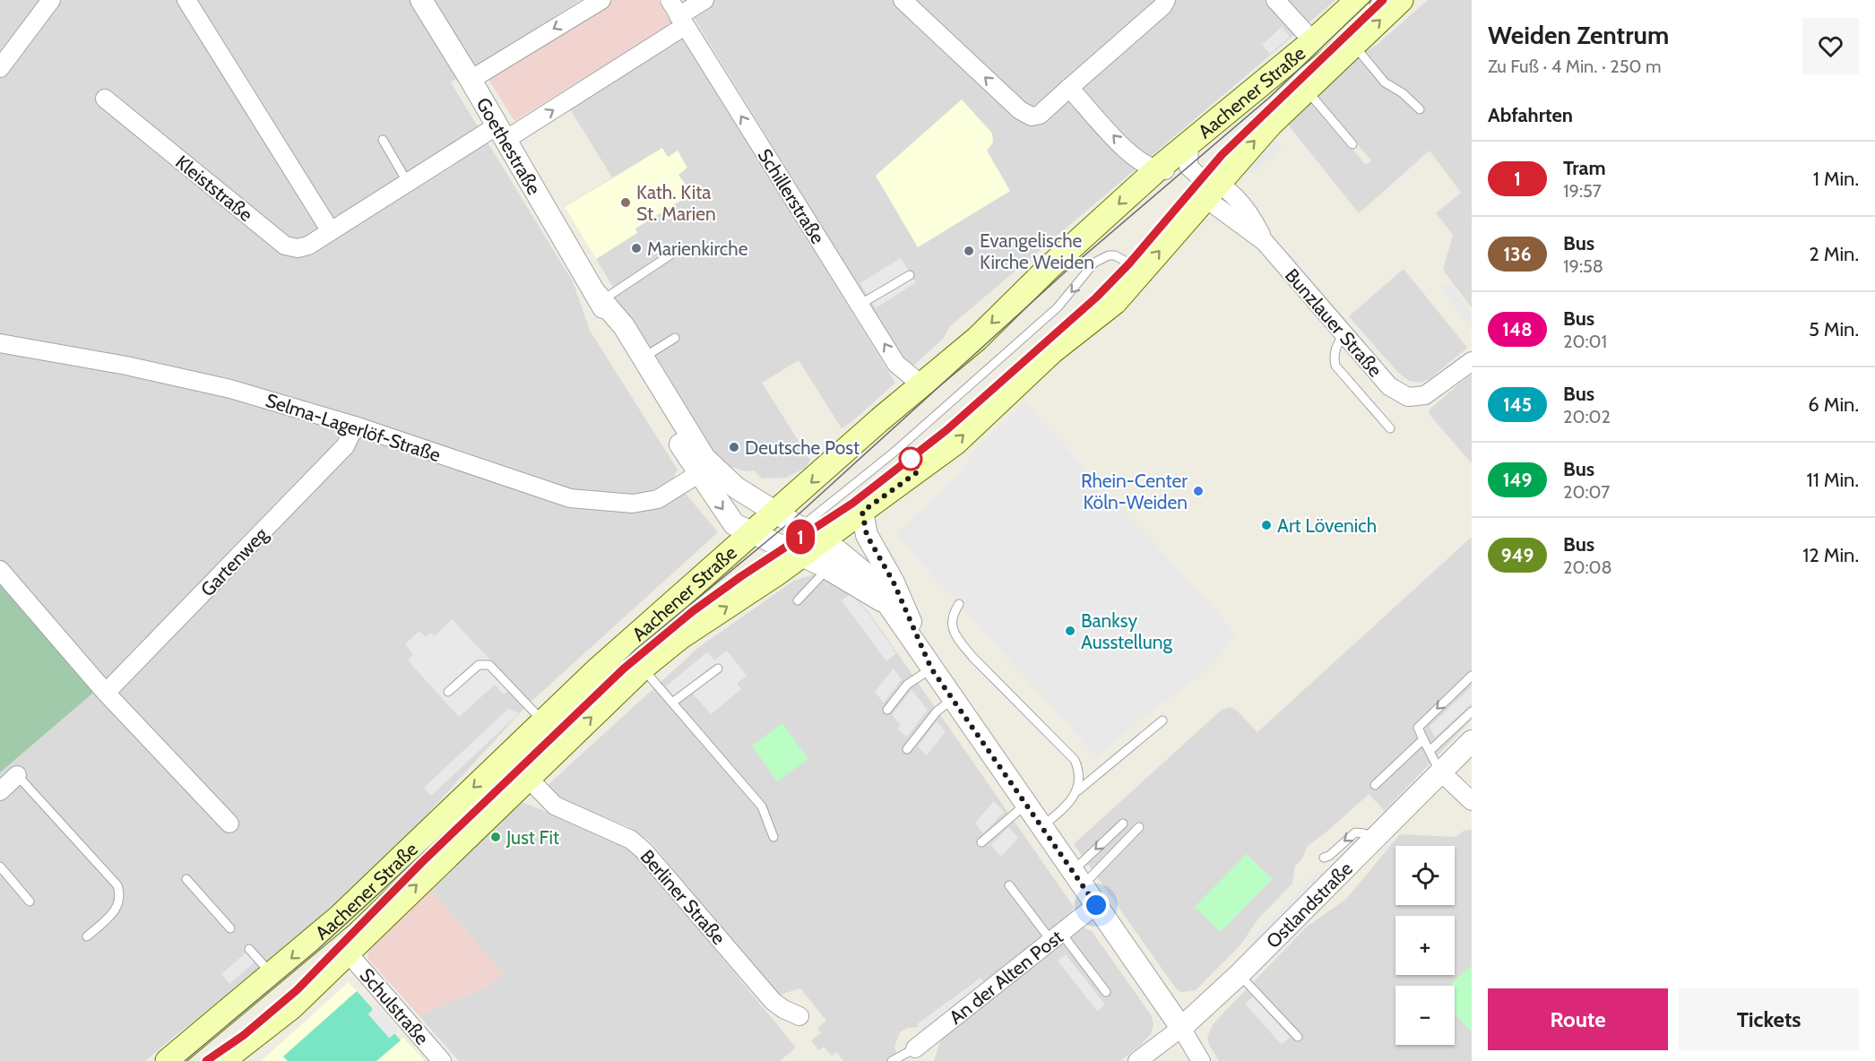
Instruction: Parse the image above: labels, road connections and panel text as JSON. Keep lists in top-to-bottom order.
{
  "streets": {
    "main road": ["Aachener Straße"],
    "street": [
      "Goethestraße",
      "Kleiststraße",
      "Schillerstraße",
      "Bunzlauer Straße",
      "Selma-Lagerlöf-Straße",
      "Gartenweg",
      "Berliner Straße",
      "Ostlandstraße",
      "An der Alten Post",
      "Schulstraße"
    ]
  },
  "crossings": [
    ["Aachener Straße", "Goethestraße"],
    ["Aachener Straße", "Schillerstraße"],
    ["Aachener Straße", "Bunzlauer Straße"],
    ["Aachener Straße", "Berliner Straße"],
    ["Aachener Straße", "Schulstraße"],
    ["Goethestraße", "Kleiststraße"],
    ["Goethestraße", "Selma-Lagerlöf-Straße"],
    ["Kleiststraße", "Schillerstraße"],
    ["Selma-Lagerlöf-Straße", "Gartenweg"]
  ],
  "one_way": ["Schillerstraße"],
  "places": [
    "Kath. Kita St. Marien",
    "Marienkirche",
    "Evangelische Kirche Weiden",
    "Deutsche Post",
    "Rhein-Center Köln-Weiden",
    "Art Lövenich",
    "Banksy Ausstellung",
    "Just Fit"
  ],
  "lines": ["tram line 1"],
  "page": {
    "on_map": "1",
    "heading": [
      ["Weiden Zentrum", "Zu Fuß · 4 Min. · 250 m"],
      "Abfahrten"
    ],
    "list": [
      {
        "mark": "1",
        "name": "Tram",
        "note": "19:57",
        "value": "1 Min."
      },
      {
        "mark": "136",
        "name": "Bus",
        "note": "19:58",
        "value": "2 Min."
      },
      {
        "mark": "148",
        "name": "Bus",
        "note": "20:01",
        "value": "5 Min."
      },
      {
        "mark": "145",
        "name": "Bus",
        "note": "20:02",
        "value": "6 Min."
      },
      {
        "mark": "149",
        "name": "Bus",
        "note": "20:07",
        "value": "11 Min."
      },
      {
        "mark": "949",
        "name": "Bus",
        "note": "20:08",
        "value": "12 Min."
      }
    ],
    "map_buttons": ["+", "−"],
    "buttons": ["Route", "Tickets"]
  }
}
